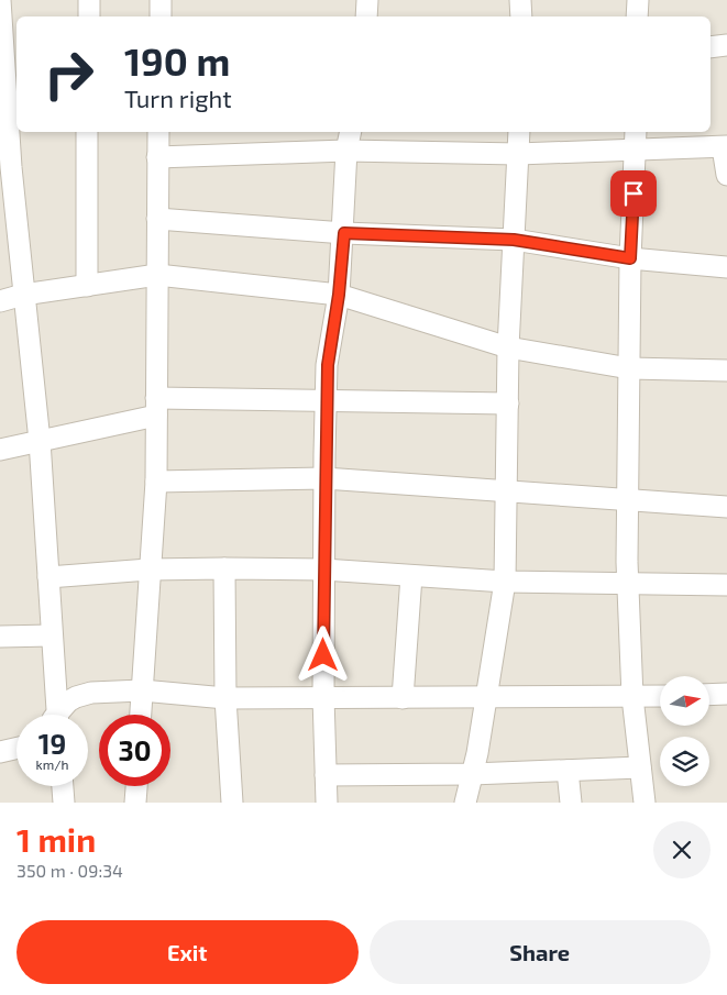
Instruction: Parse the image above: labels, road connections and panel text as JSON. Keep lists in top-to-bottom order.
{
  "north": "right",
  "page": {
    "turn": ["190 m", "Turn right"],
    "speed": "19 km/h",
    "limit": "30",
    "heading": ["1 min", "350 m · 09:34"],
    "buttons": ["Exit", "Share"]
  }
}
